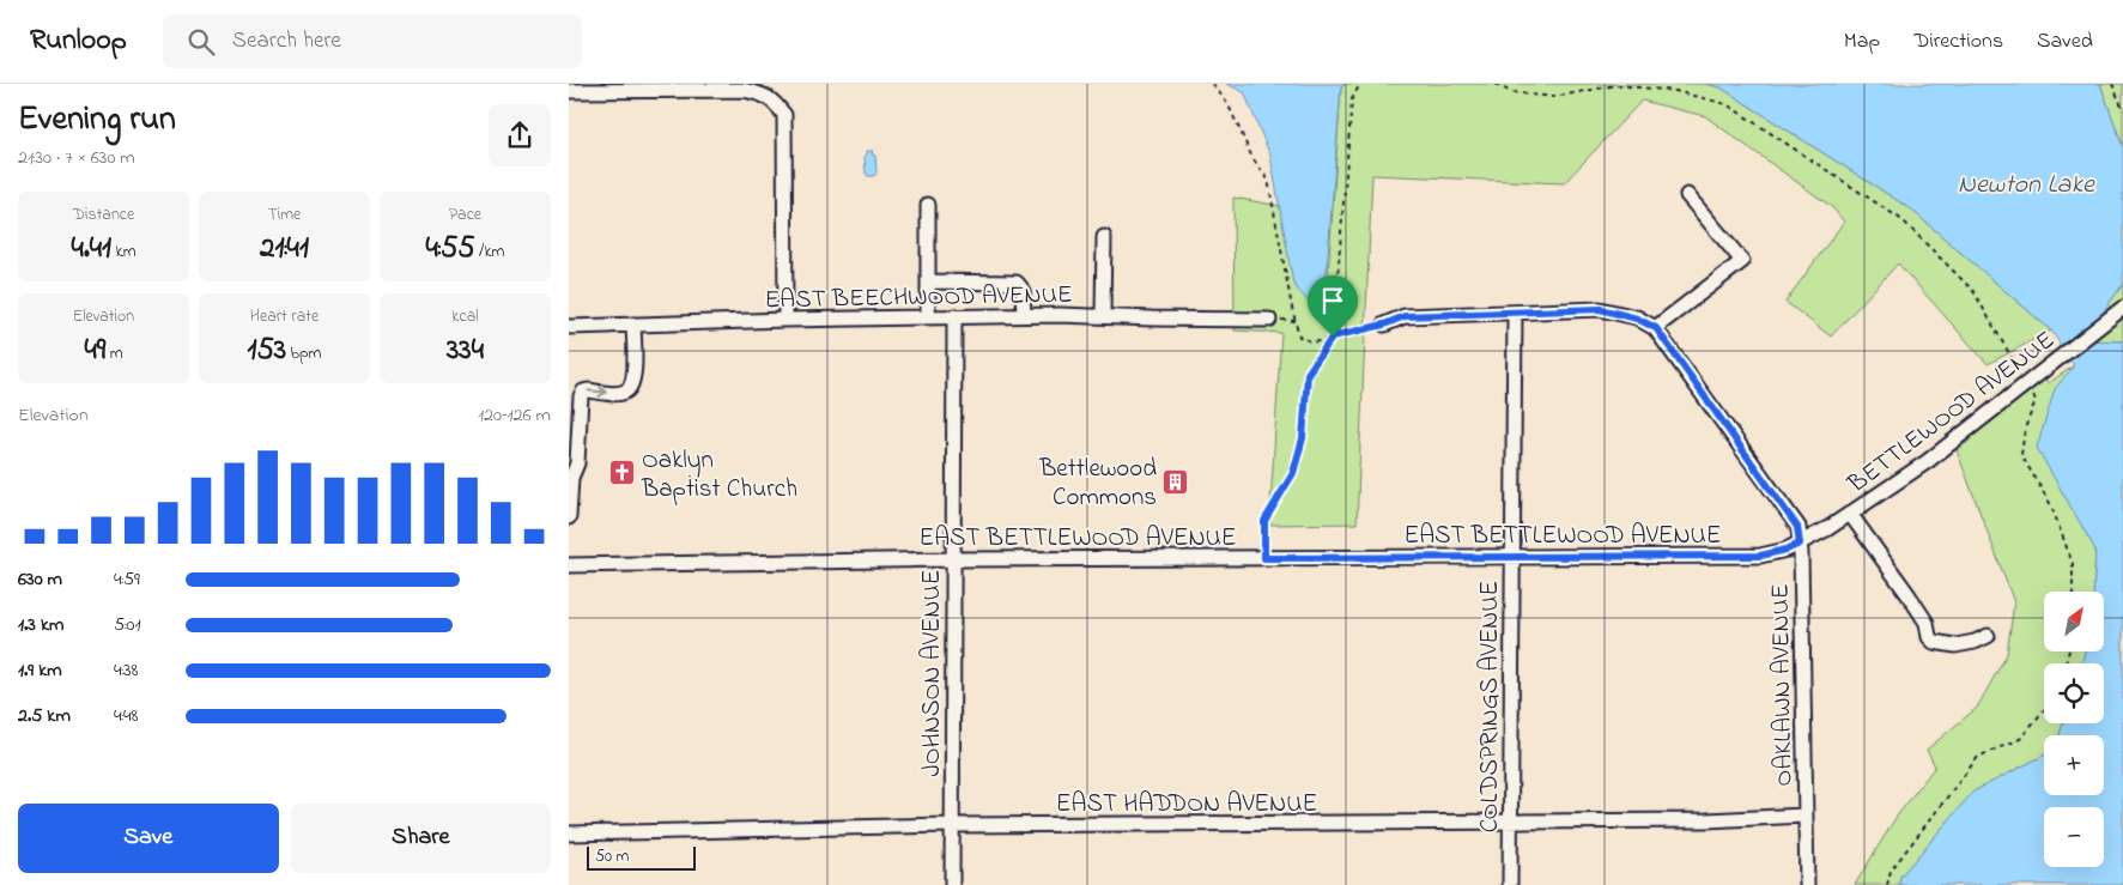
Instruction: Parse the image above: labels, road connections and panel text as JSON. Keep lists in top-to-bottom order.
{
  "streets": {
    "street": [
      "EAST BEECHWOOD AVENUE",
      "BETTLEWOOD AVENUE",
      "EAST BETTLEWOOD AVENUE",
      "JOHNSON AVENUE",
      "OAKLAWN AVENUE",
      "COLDSPRINGS AVENUE",
      "EAST HADDON AVENUE"
    ]
  },
  "crossings": [
    ["EAST BEECHWOOD AVENUE", "JOHNSON AVENUE"],
    ["BETTLEWOOD AVENUE", "EAST BETTLEWOOD AVENUE"],
    ["BETTLEWOOD AVENUE", "OAKLAWN AVENUE"],
    ["EAST BETTLEWOOD AVENUE", "JOHNSON AVENUE"],
    ["EAST BETTLEWOOD AVENUE", "OAKLAWN AVENUE"],
    ["EAST BETTLEWOOD AVENUE", "COLDSPRINGS AVENUE"],
    ["JOHNSON AVENUE", "EAST HADDON AVENUE"],
    ["OAKLAWN AVENUE", "EAST HADDON AVENUE"],
    ["COLDSPRINGS AVENUE", "EAST HADDON AVENUE"]
  ],
  "water": ["Newton Lake"],
  "places": {
    "church": ["Oaklyn Baptist Church"],
    "building": ["Bettlewood Commons"]
  },
  "scale_bar": "50 m",
  "north": "top right",
  "page": {
    "header": "Runloop",
    "search": "Search here",
    "nav": ["Map", "Directions", "Saved"],
    "heading": ["Evening run", "21:30 · 7 × 630 m"],
    "stats": [
      ["Distance", "4.41 km"],
      ["Time", "21:41"],
      ["Pace", "4:55 /km"],
      ["Elevation", "49 m"],
      ["Heart rate", "153 bpm"],
      ["kcal", "334"]
    ],
    "chart": ["Elevation", "120–126 m"],
    "list": [
      {
        "name": "630 m",
        "note": "4:59"
      },
      {
        "name": "1.3 km",
        "note": "5:01"
      },
      {
        "name": "1.9 km",
        "note": "4:38"
      },
      {
        "name": "2.5 km",
        "note": "4:48"
      }
    ],
    "map_buttons": ["+", "−"],
    "buttons": ["Save", "Share"],
    "scale": "50 m"
  }
}
